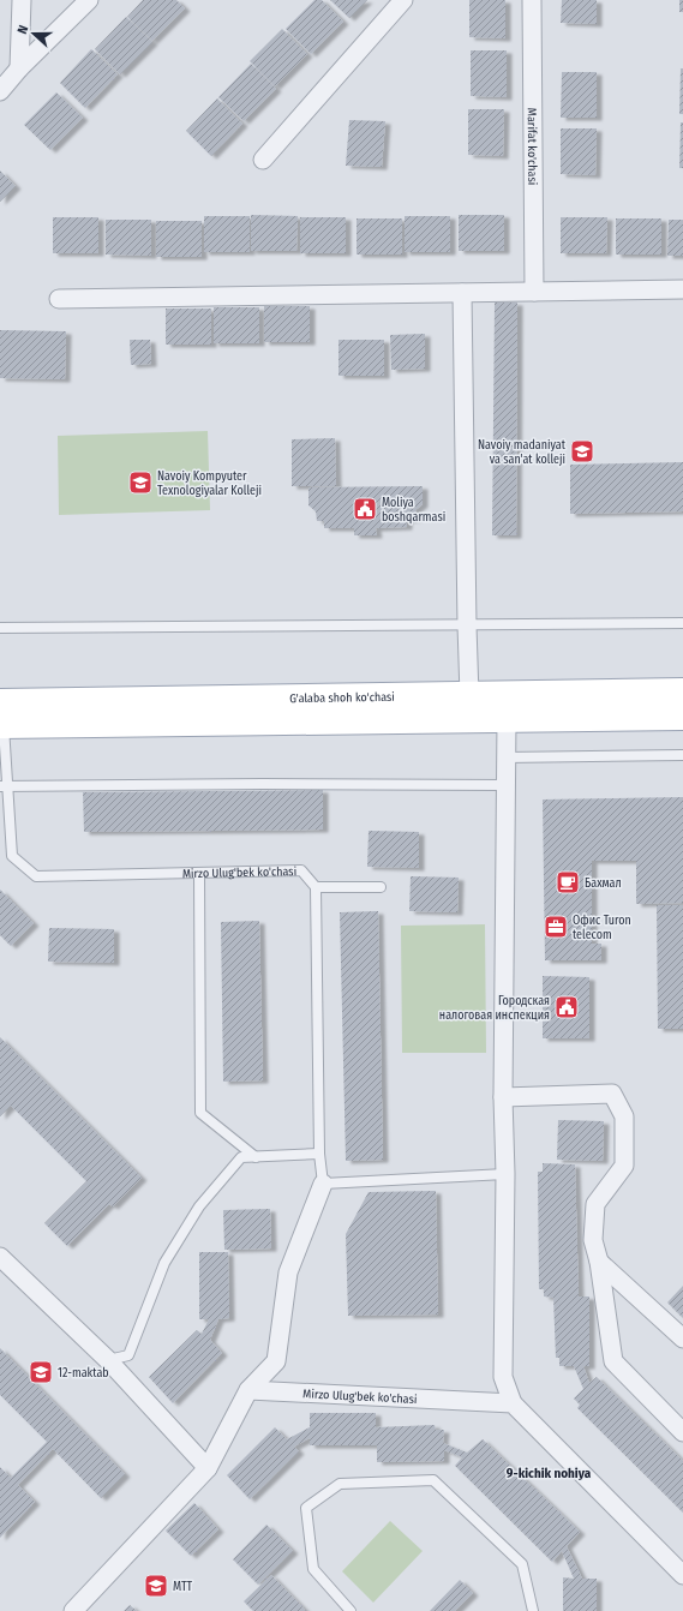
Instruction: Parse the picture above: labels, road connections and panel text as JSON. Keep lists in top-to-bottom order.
{
  "streets": {
    "main road": ["G'alaba shoh ko'chasi"],
    "street": ["Marifat ko'chasi", "Mirzo Ulug'bek ko'chasi"]
  },
  "districts": ["9-kichik nohiya"],
  "places": {
    "school or university": [
      "Navoiy madaniyat va san'at kolleji",
      "Navoiy Kompyuter Texnologiyalar Kolleji",
      "12-maktab",
      "MTT"
    ],
    "public building": ["Moliya boshqarmasi", "Городская налоговая инспекция"],
    "cafe": ["Бахмал"],
    "office": ["Офис Turon telecom"]
  },
  "north": "left"
}
